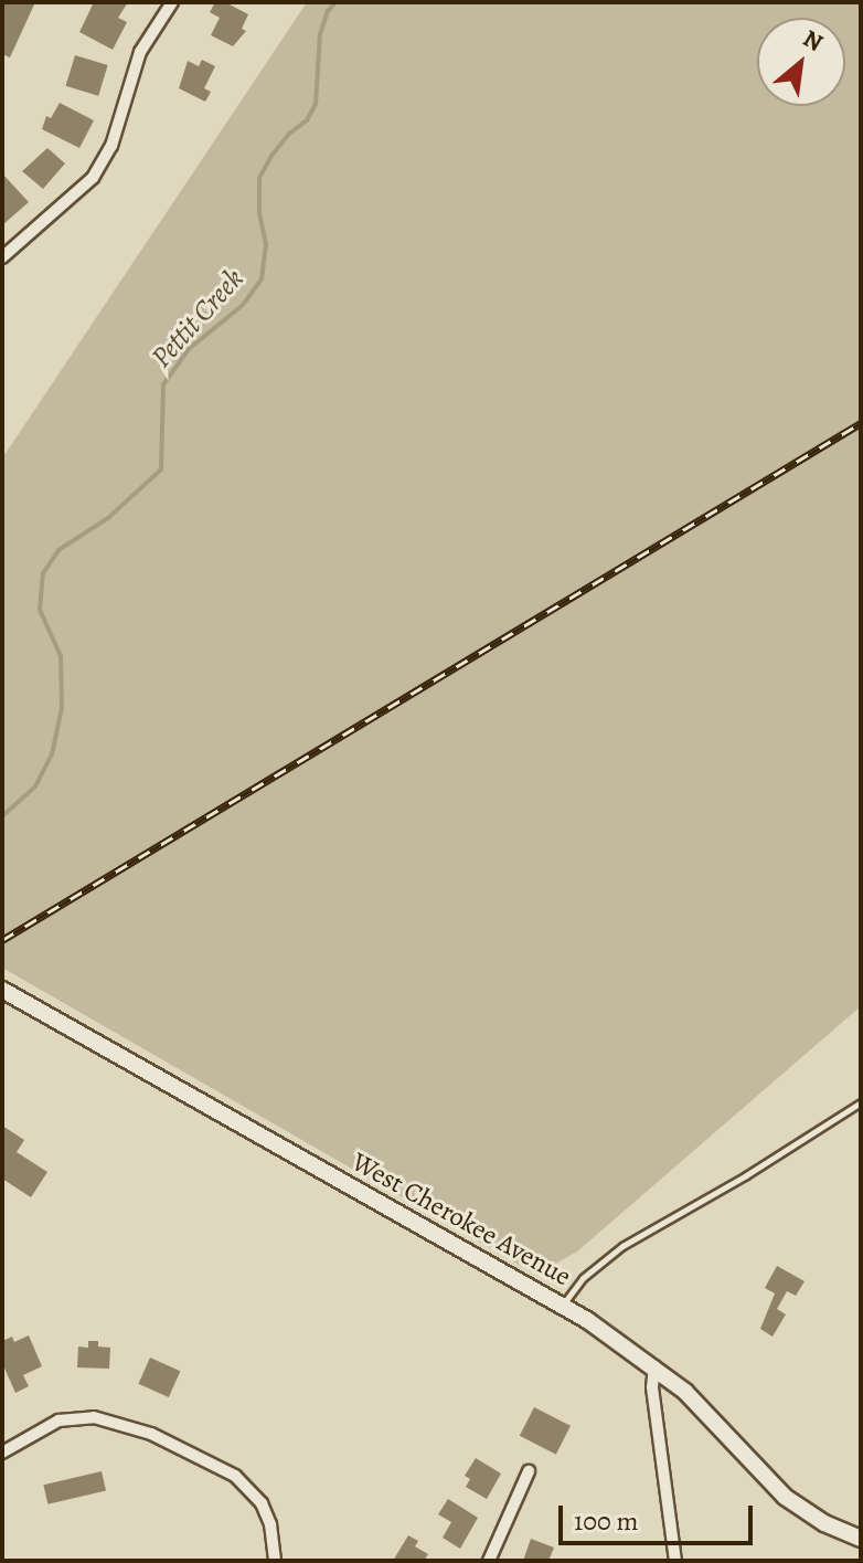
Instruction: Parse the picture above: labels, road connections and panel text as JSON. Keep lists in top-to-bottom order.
{
  "streets": {
    "main road": ["West Cherokee Avenue"]
  },
  "water": ["Pettit Creek"],
  "scale_bar": "100 m",
  "north": "top right"
}
